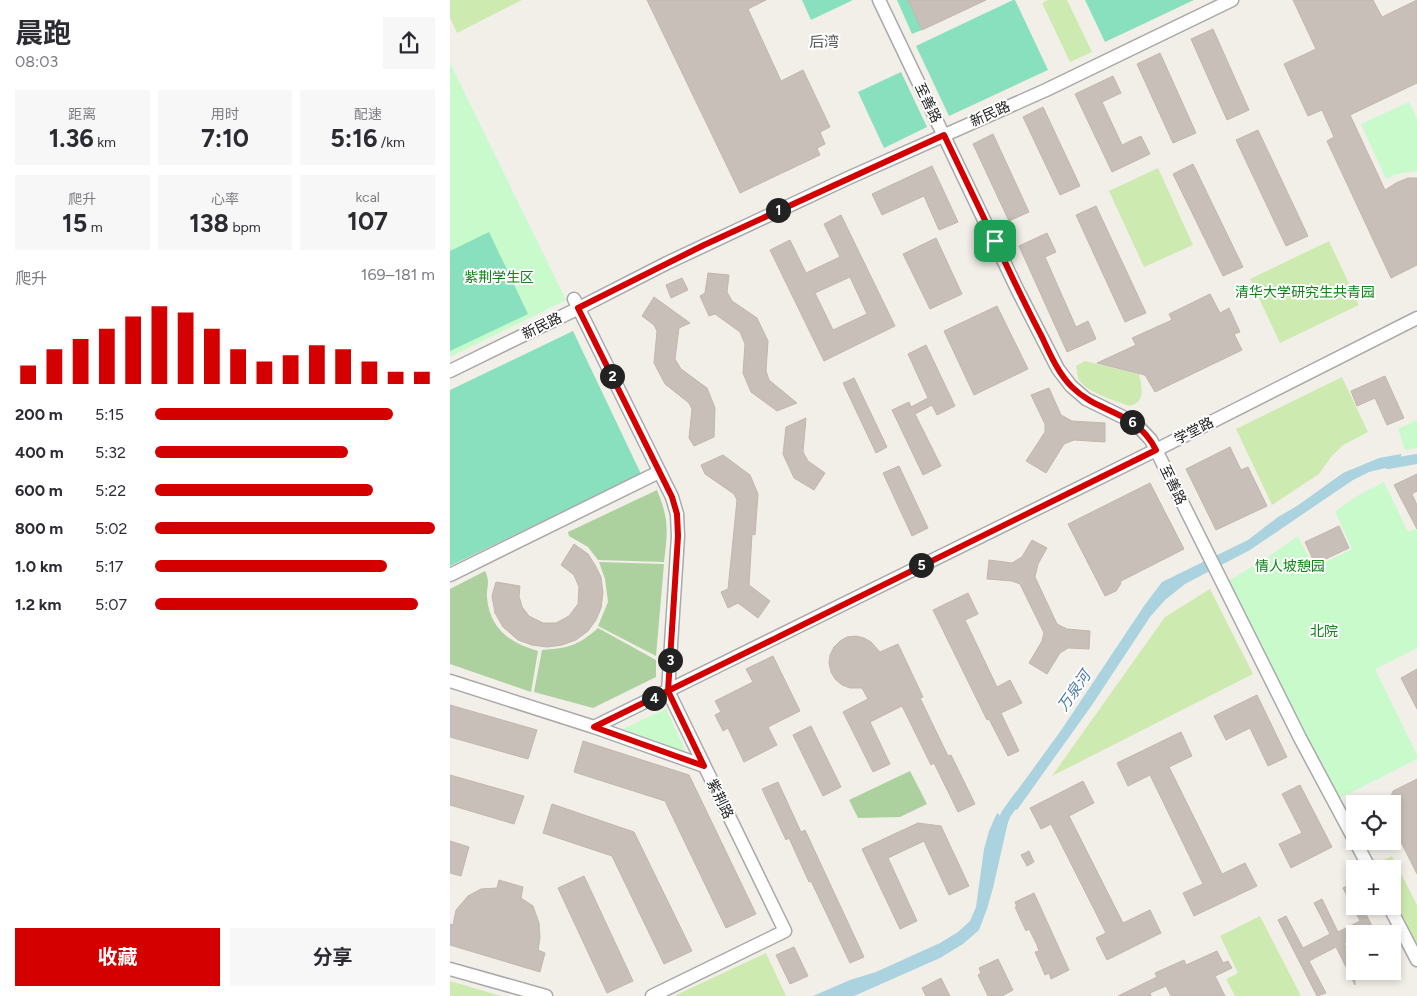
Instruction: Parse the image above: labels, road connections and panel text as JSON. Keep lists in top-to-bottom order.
{
  "streets": {
    "street": [
      "至善路",
      "新民路",
      "学堂路",
      "紫荆路"
    ]
  },
  "crossings": [
    ["至善路", "新民路"],
    ["至善路", "学堂路"],
    ["新民路", "紫荆路"],
    ["学堂路", "紫荆路"]
  ],
  "districts": ["后湾"],
  "water": ["万泉河"],
  "parks": [
    "紫荆学生区",
    "清华大学研究生共青园",
    "情人坡憩园",
    "北院"
  ],
  "page": {
    "heading": ["晨跑", "08:03"],
    "stats": [
      ["距离", "1.36 km"],
      ["用时", "7:10"],
      ["配速", "5:16 /km"],
      ["爬升", "15 m"],
      ["心率", "138 bpm"],
      ["kcal", "107"]
    ],
    "pins": [
      "1",
      "2",
      "6",
      "5",
      "3",
      "4"
    ],
    "chart": ["爬升", "169–181 m"],
    "list": [
      {
        "name": "200 m",
        "note": "5:15"
      },
      {
        "name": "400 m",
        "note": "5:32"
      },
      {
        "name": "600 m",
        "note": "5:22"
      },
      {
        "name": "800 m",
        "note": "5:02"
      },
      {
        "name": "1.0 km",
        "note": "5:17"
      },
      {
        "name": "1.2 km",
        "note": "5:07"
      }
    ],
    "map_buttons": ["+", "−"],
    "buttons": ["收藏", "分享"]
  }
}
